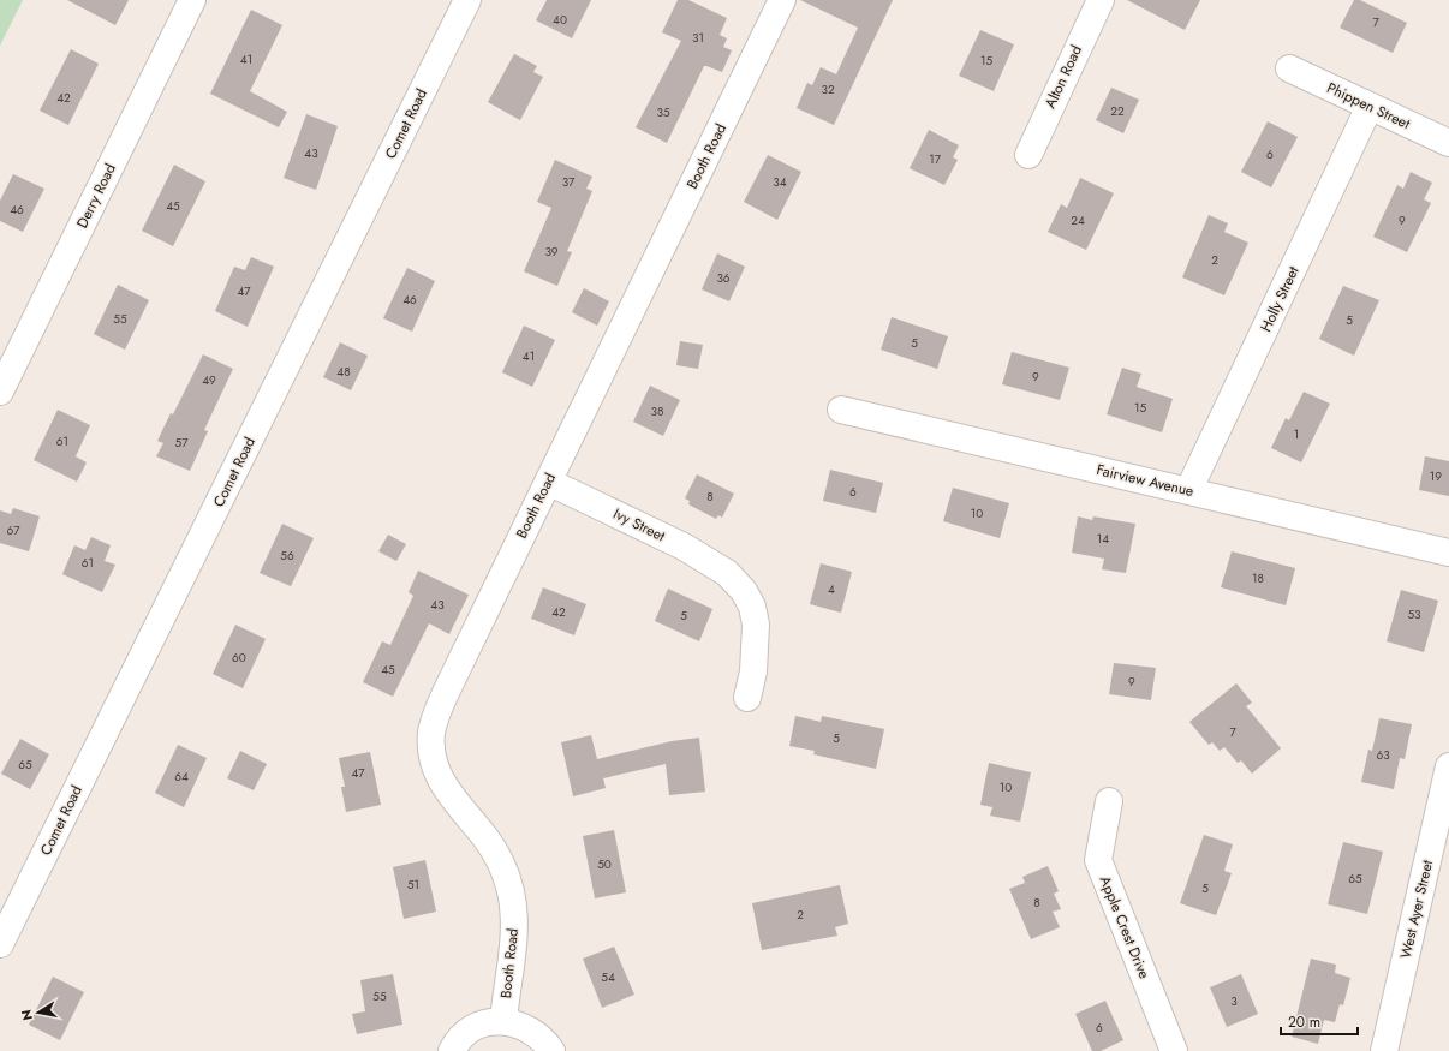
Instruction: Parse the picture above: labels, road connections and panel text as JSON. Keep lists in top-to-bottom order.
{
  "streets": {
    "street": [
      "Alton Road",
      "Phippen Street",
      "Comet Road",
      "Booth Road",
      "Derry Road",
      "Holly Street",
      "Fairview Avenue",
      "Ivy Street",
      "West Ayer Street",
      "Apple Crest Drive"
    ]
  },
  "crossings": [
    ["Phippen Street", "Holly Street"],
    ["Booth Road", "Ivy Street"],
    ["Holly Street", "Fairview Avenue"]
  ],
  "house_numbers": [
    "40",
    "7",
    "31",
    "41",
    "15",
    "32",
    "42",
    "22",
    "35",
    "43",
    "6",
    "17",
    "37",
    "34",
    "45",
    "46",
    "24",
    "9",
    "39",
    "2",
    "36",
    "47",
    "46",
    "55",
    "5",
    "5",
    "41",
    "48",
    "9",
    "49",
    "15",
    "38",
    "1",
    "61",
    "57",
    "19",
    "6",
    "8",
    "10",
    "67",
    "14",
    "56",
    "61",
    "18",
    "4",
    "43",
    "42",
    "53",
    "5",
    "60",
    "45",
    "9",
    "7",
    "5",
    "63",
    "65",
    "47",
    "64",
    "10",
    "50",
    "65",
    "51",
    "5",
    "8",
    "2",
    "54",
    "55",
    "3",
    "6"
  ],
  "scale_bar": "20 m",
  "north": "left"
}
